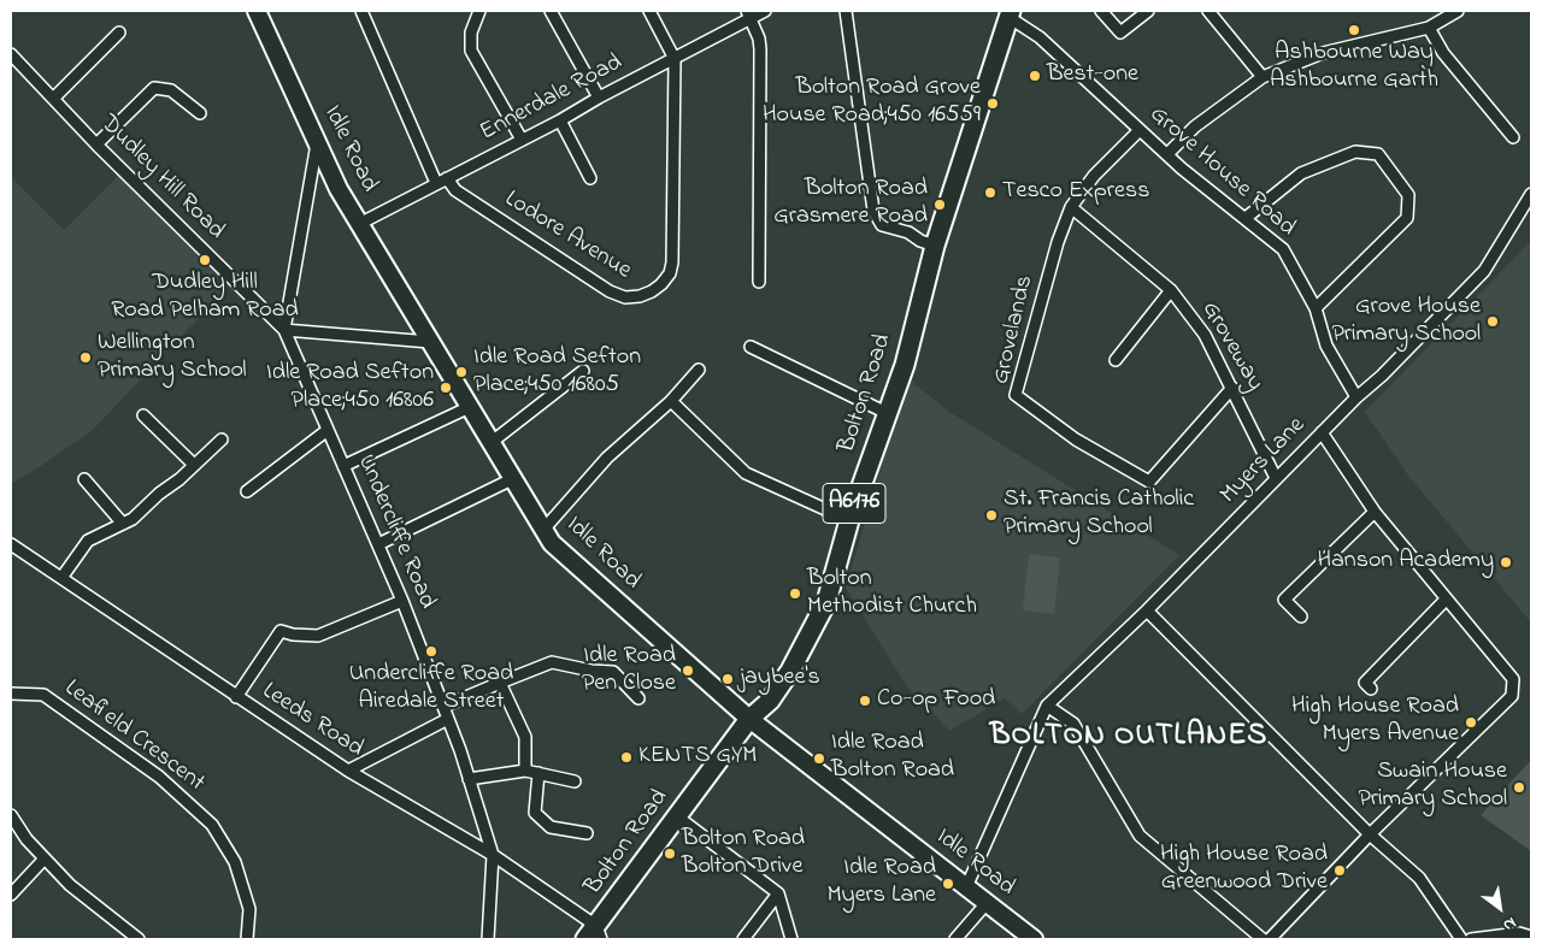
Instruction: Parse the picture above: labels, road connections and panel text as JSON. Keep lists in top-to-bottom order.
{
  "streets": {
    "main road": ["Bolton Road", "A6176"],
    "street": [
      "Ennerdale Road",
      "Idle Road",
      "Grove House Road",
      "Dudley Hill Road",
      "Lodore Avenue",
      "Grovelands",
      "Groveway",
      "Myers Lane",
      "Undercliffe Road",
      "Leeds Road",
      "Leafield Crescent"
    ]
  },
  "crossings": [
    ["Ennerdale Road", "Idle Road"],
    ["Ennerdale Road", "Lodore Avenue"],
    ["Idle Road", "Bolton Road"],
    ["Idle Road", "Myers Lane"],
    ["Grove House Road", "Grovelands"],
    ["Grove House Road", "Bolton Road"],
    ["Grove House Road", "Myers Lane"],
    ["Dudley Hill Road", "Undercliffe Road"],
    ["Grovelands", "Groveway"],
    ["Groveway", "Myers Lane"],
    ["Bolton Road", "Leeds Road"],
    ["Undercliffe Road", "Leeds Road"]
  ],
  "districts": ["BOLTON OUTLANES"],
  "places": [
    "Ashbourne Way Ashbourne Garth",
    "Best-one",
    "Bolton Road Grove House Road;450 16559",
    "Tesco Express",
    "Bolton Road Grasmere Road",
    "Dudley Hill Road Pelham Road",
    "Grove House Primary School",
    "Wellington Primary School",
    "Idle Road Sefton Place;450 16805",
    "Idle Road Sefton Place;450 16806",
    "St. Francis Catholic Primary School",
    "Hanson Academy",
    "Bolton Methodist Church",
    "Undercliffe Road Airedale Street",
    "Idle Road Pen Close",
    "jaybee's",
    "Co-op Food",
    "High House Road Myers Avenue",
    "KENTS GYM",
    "Idle Road Bolton Road",
    "Swain House Primary School",
    "Bolton Road Bolton Drive",
    "High House Road Greenwood Drive",
    "Idle Road Myers Lane"
  ],
  "north": "bottom right"
}
